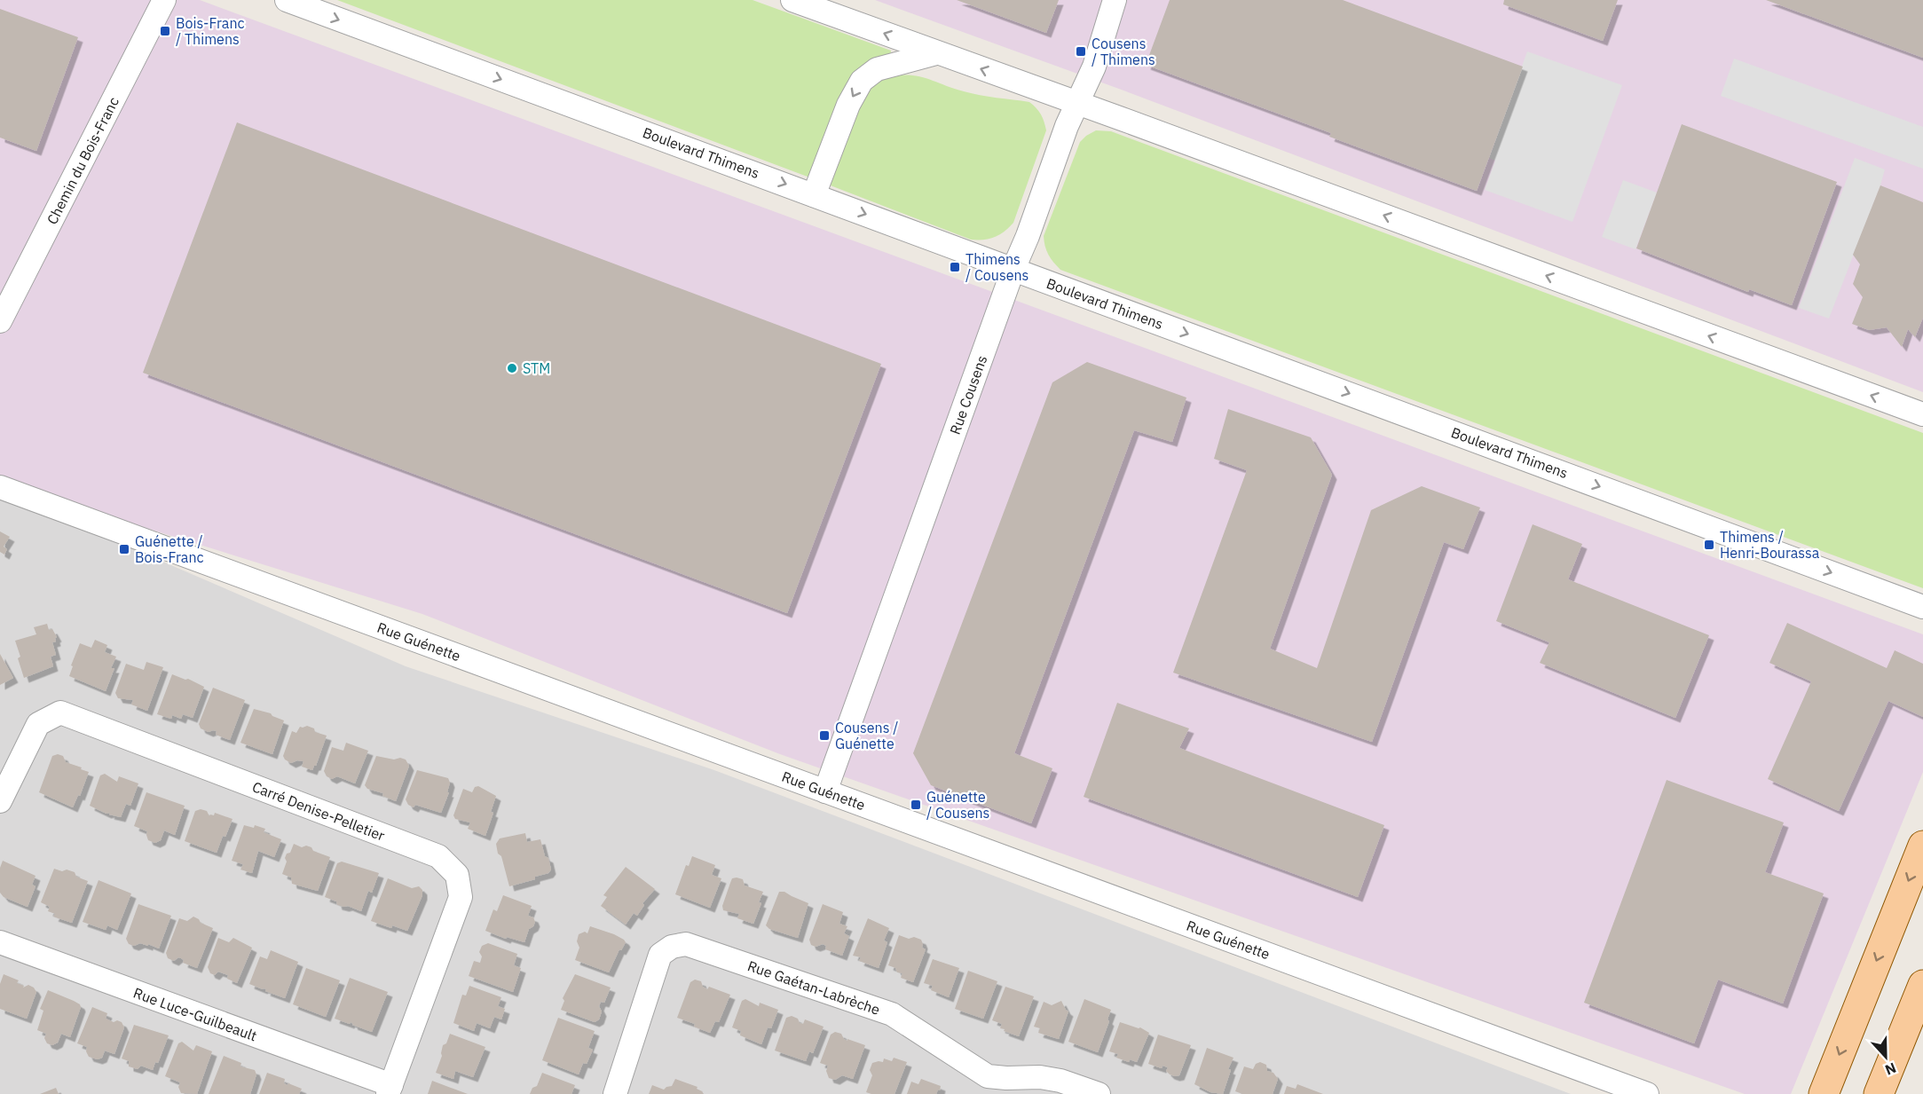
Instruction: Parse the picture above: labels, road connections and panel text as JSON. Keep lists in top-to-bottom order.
{
  "streets": {
    "street": [
      "Boulevard Thimens",
      "Chemin du Bois-Franc",
      "Rue Cousens",
      "Rue Guénette",
      "Carré Denise-Pelletier",
      "Rue Gaétan-Labrèche",
      "Rue Luce-Guilbeault"
    ]
  },
  "crossings": [
    ["Boulevard Thimens", "Rue Cousens"],
    ["Rue Cousens", "Rue Guénette"],
    ["Carré Denise-Pelletier", "Rue Luce-Guilbeault"]
  ],
  "places": {
    "transit": [
      "Bois-Franc / Thimens",
      "Cousens / Thimens",
      "Thimens / Cousens",
      "Thimens / Henri-Bourassa",
      "Guénette / Bois-Franc",
      "Cousens / Guénette",
      "Guénette / Cousens"
    ],
    "other": ["STM"]
  },
  "north": "bottom"
}
